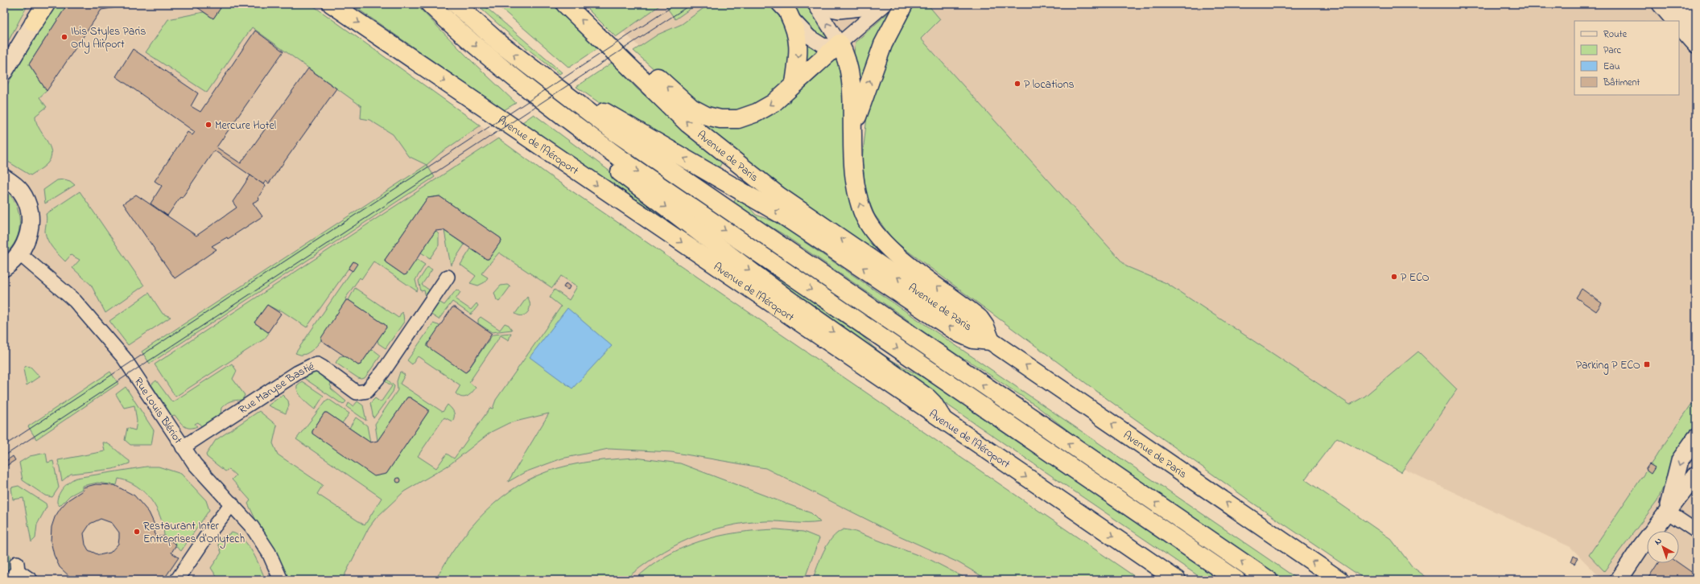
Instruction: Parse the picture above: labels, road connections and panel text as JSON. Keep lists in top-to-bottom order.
{
  "streets": {
    "highway": ["Avenue de l'Aéroport", "Avenue de Paris"],
    "street": ["Rue Maryse Bastié", "Rue Louis Blériot"]
  },
  "crossings": [
    ["Rue Maryse Bastié", "Rue Louis Blériot"]
  ],
  "places": {
    "other": [
      "Ibis Styles Paris Orly Airport",
      "P locations",
      "Mercure Hotel",
      "P ECO",
      "Restaurant Inter Entreprises d'Orlytech"
    ],
    "transit": ["Parking P ECO"]
  },
  "legend": [
    "Route",
    "Parc",
    "Eau",
    "Bâtiment"
  ],
  "north": "top left"
}
